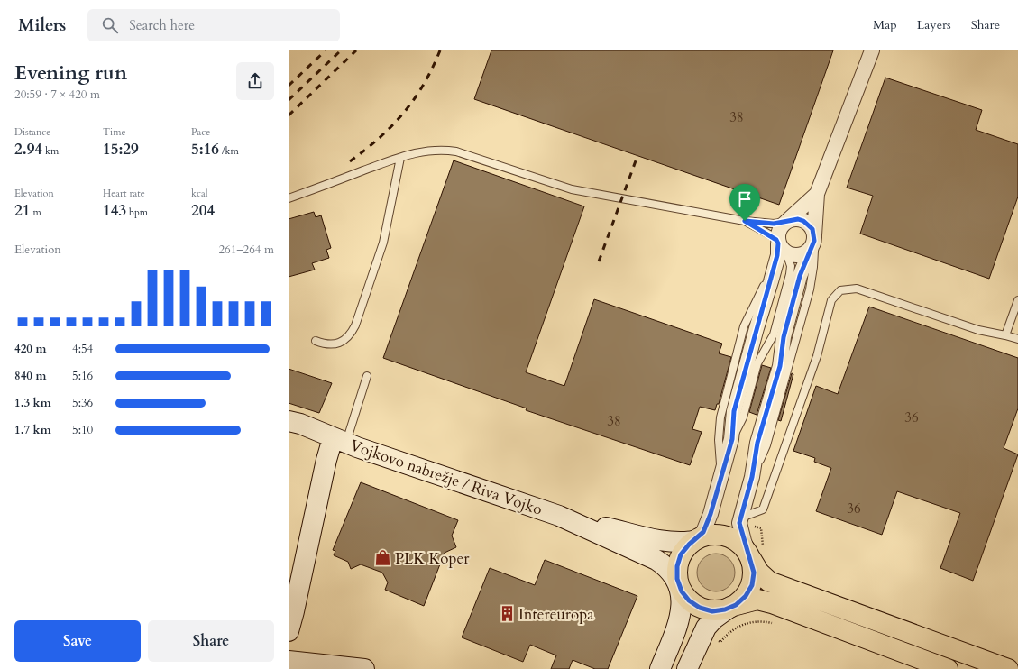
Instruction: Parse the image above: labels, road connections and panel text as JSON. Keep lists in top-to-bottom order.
{
  "streets": {
    "street": ["Vojkovo nabrežje / Riva Vojko"]
  },
  "places": {
    "shop": ["PLK Koper"],
    "building": ["Intereuropa"]
  },
  "house_numbers": [
    "38",
    "36",
    "38",
    "36"
  ],
  "page": {
    "header": "Milers",
    "search": "Search here",
    "nav": ["Map", "Layers", "Share"],
    "heading": ["Evening run", "20:59 · 7 × 420 m"],
    "stats": [
      ["Distance", "2.94 km"],
      ["Time", "15:29"],
      ["Pace", "5:16 /km"],
      ["Elevation", "21 m"],
      ["Heart rate", "143 bpm"],
      ["kcal", "204"]
    ],
    "chart": ["Elevation", "261–264 m"],
    "list": [
      {
        "name": "420 m",
        "note": "4:54"
      },
      {
        "name": "840 m",
        "note": "5:16"
      },
      {
        "name": "1.3 km",
        "note": "5:36"
      },
      {
        "name": "1.7 km",
        "note": "5:10"
      }
    ],
    "buttons": ["Save", "Share"]
  }
}
